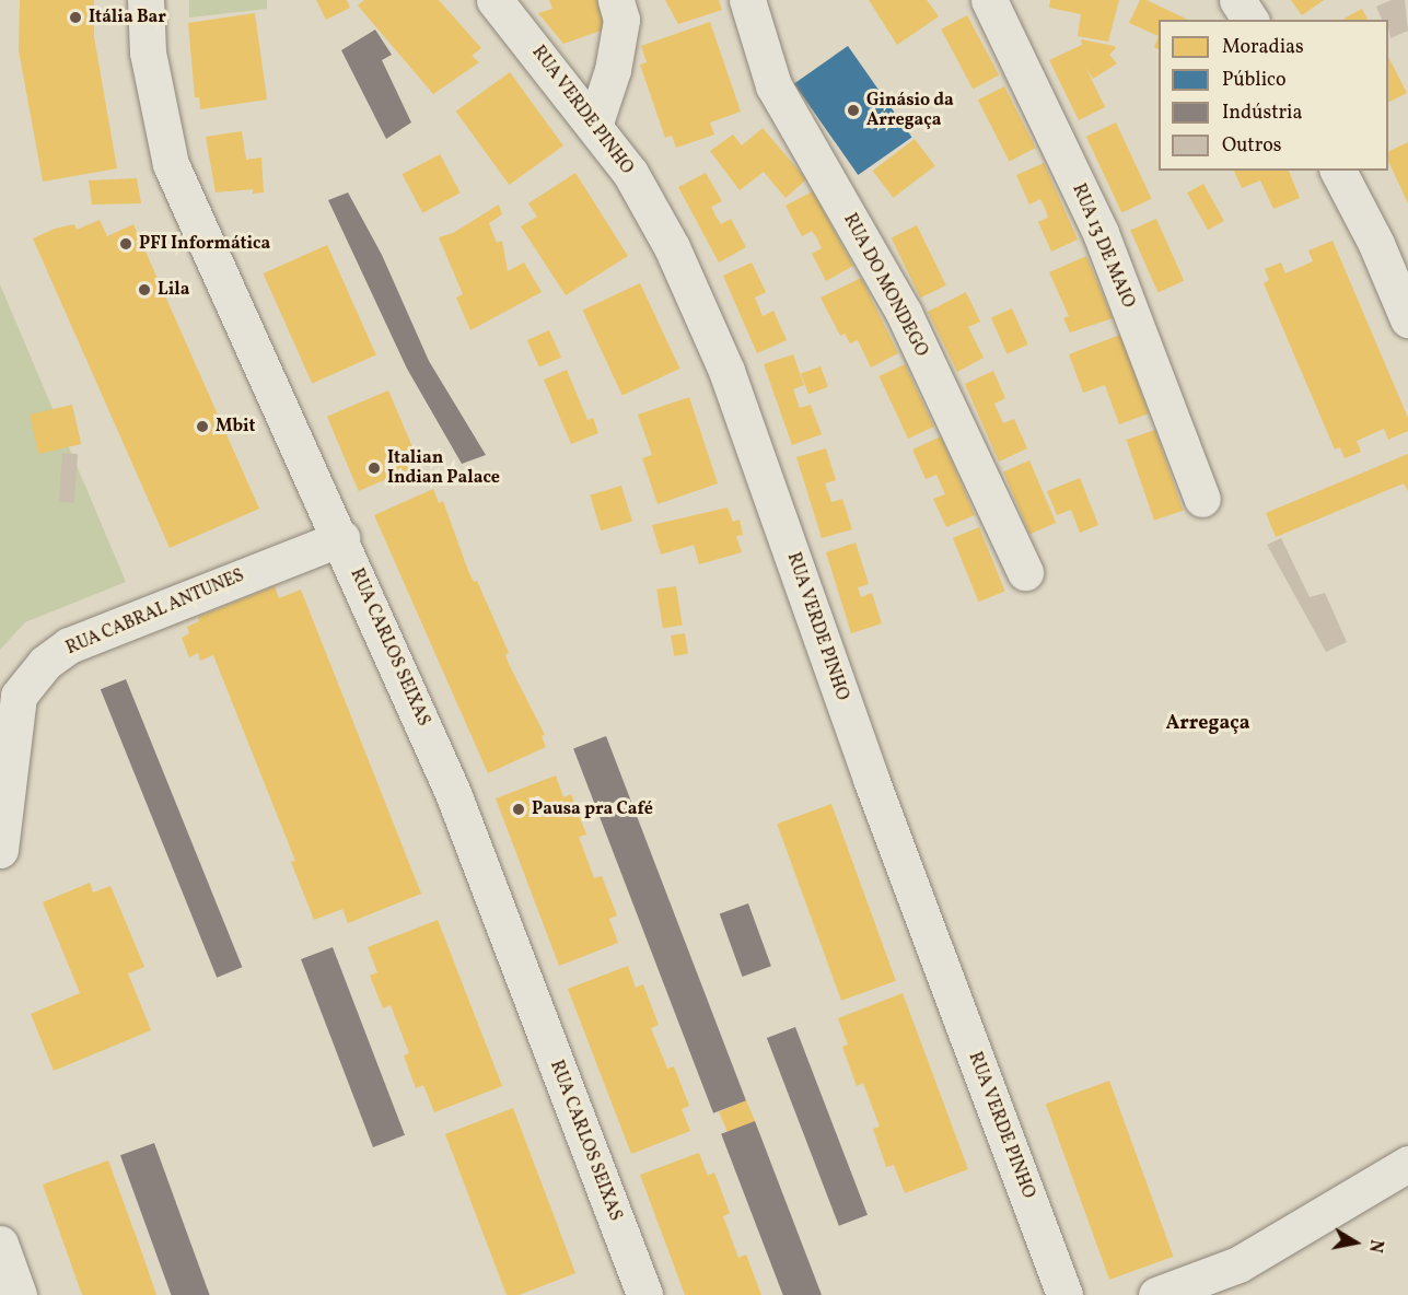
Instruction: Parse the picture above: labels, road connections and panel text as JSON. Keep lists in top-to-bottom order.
{
  "streets": {
    "street": [
      "RUA VERDE PINHO",
      "RUA 13 DE MAIO",
      "RUA DO MONDEGO",
      "RUA CABRAL ANTUNES",
      "RUA CARLOS SEIXAS"
    ]
  },
  "crossings": [
    ["RUA CABRAL ANTUNES", "RUA CARLOS SEIXAS"]
  ],
  "districts": ["Arregaça"],
  "places": [
    "Itália Bar",
    "Ginásio da Arregaça",
    "PFI Informática",
    "Lila",
    "Mbit",
    "Italian Indian Palace",
    "Pausa pra Café"
  ],
  "legend": [
    "Moradias",
    "Público",
    "Indústria",
    "Outros"
  ],
  "north": "right"
}
